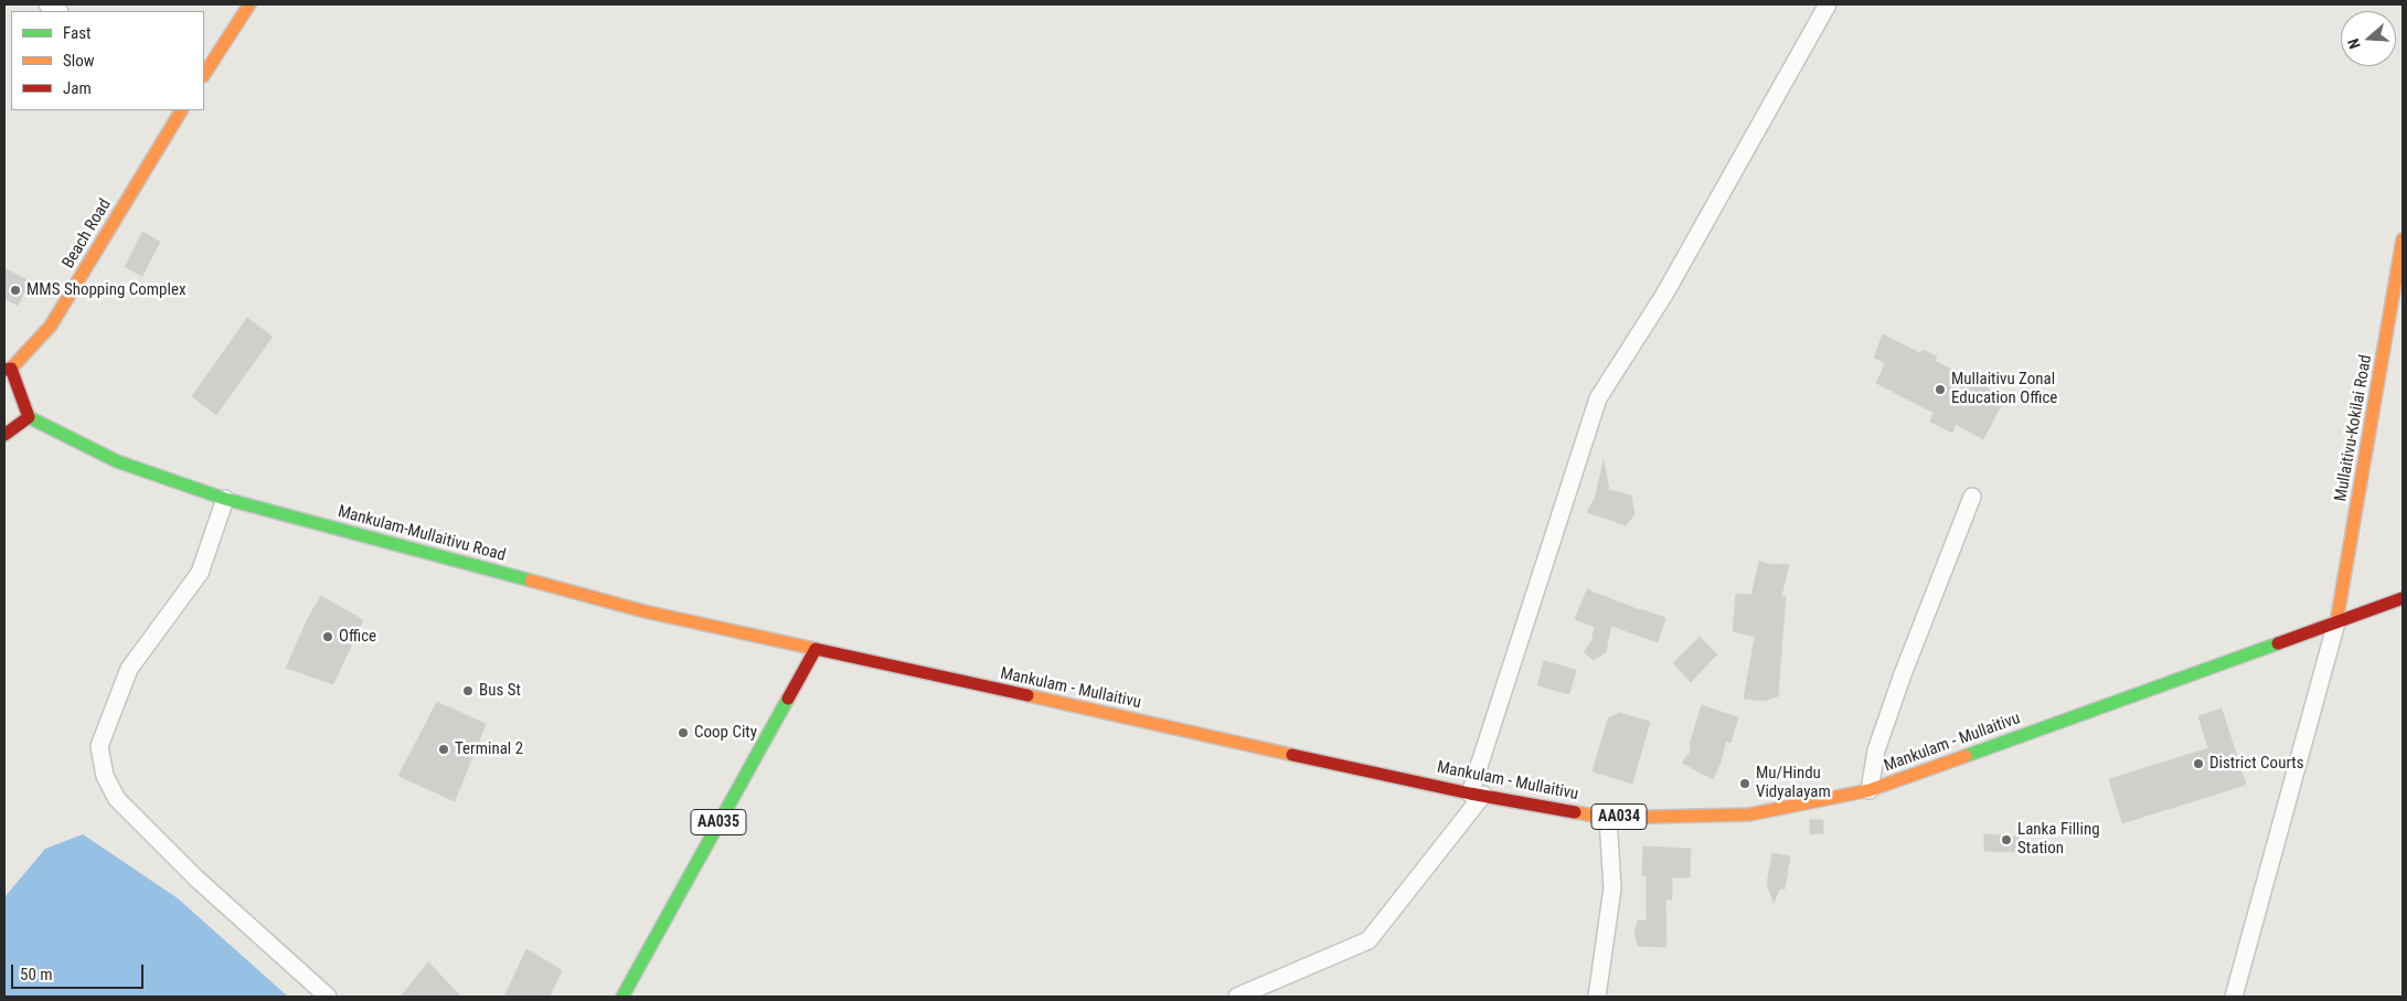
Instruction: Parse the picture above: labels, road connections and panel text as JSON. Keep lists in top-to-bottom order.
{
  "streets": {
    "main road": [
      "Beach Road",
      "Mullaitivu-Kokilai Road",
      "Mankulam-Mullaitivu Road",
      "Mankulam - Mullaitivu",
      "AA034",
      "AA035"
    ]
  },
  "crossings": [
    ["Mullaitivu-Kokilai Road", "Mankulam - Mullaitivu"],
    ["Mankulam-Mullaitivu Road", "Mankulam - Mullaitivu"],
    ["Mankulam-Mullaitivu Road", "AA035"],
    ["Mankulam - Mullaitivu", "AA035"]
  ],
  "places": [
    "MMS Shopping Complex",
    "Mullaitivu Zonal Education Office",
    "Office",
    "Bus St",
    "Coop City",
    "Terminal 2",
    "District Courts",
    "Mu/Hindu Vidyalayam",
    "Lanka Filling Station"
  ],
  "legend": ["Fast", "Slow", "Jam"],
  "scale_bar": "50 m",
  "north": "left"
}
